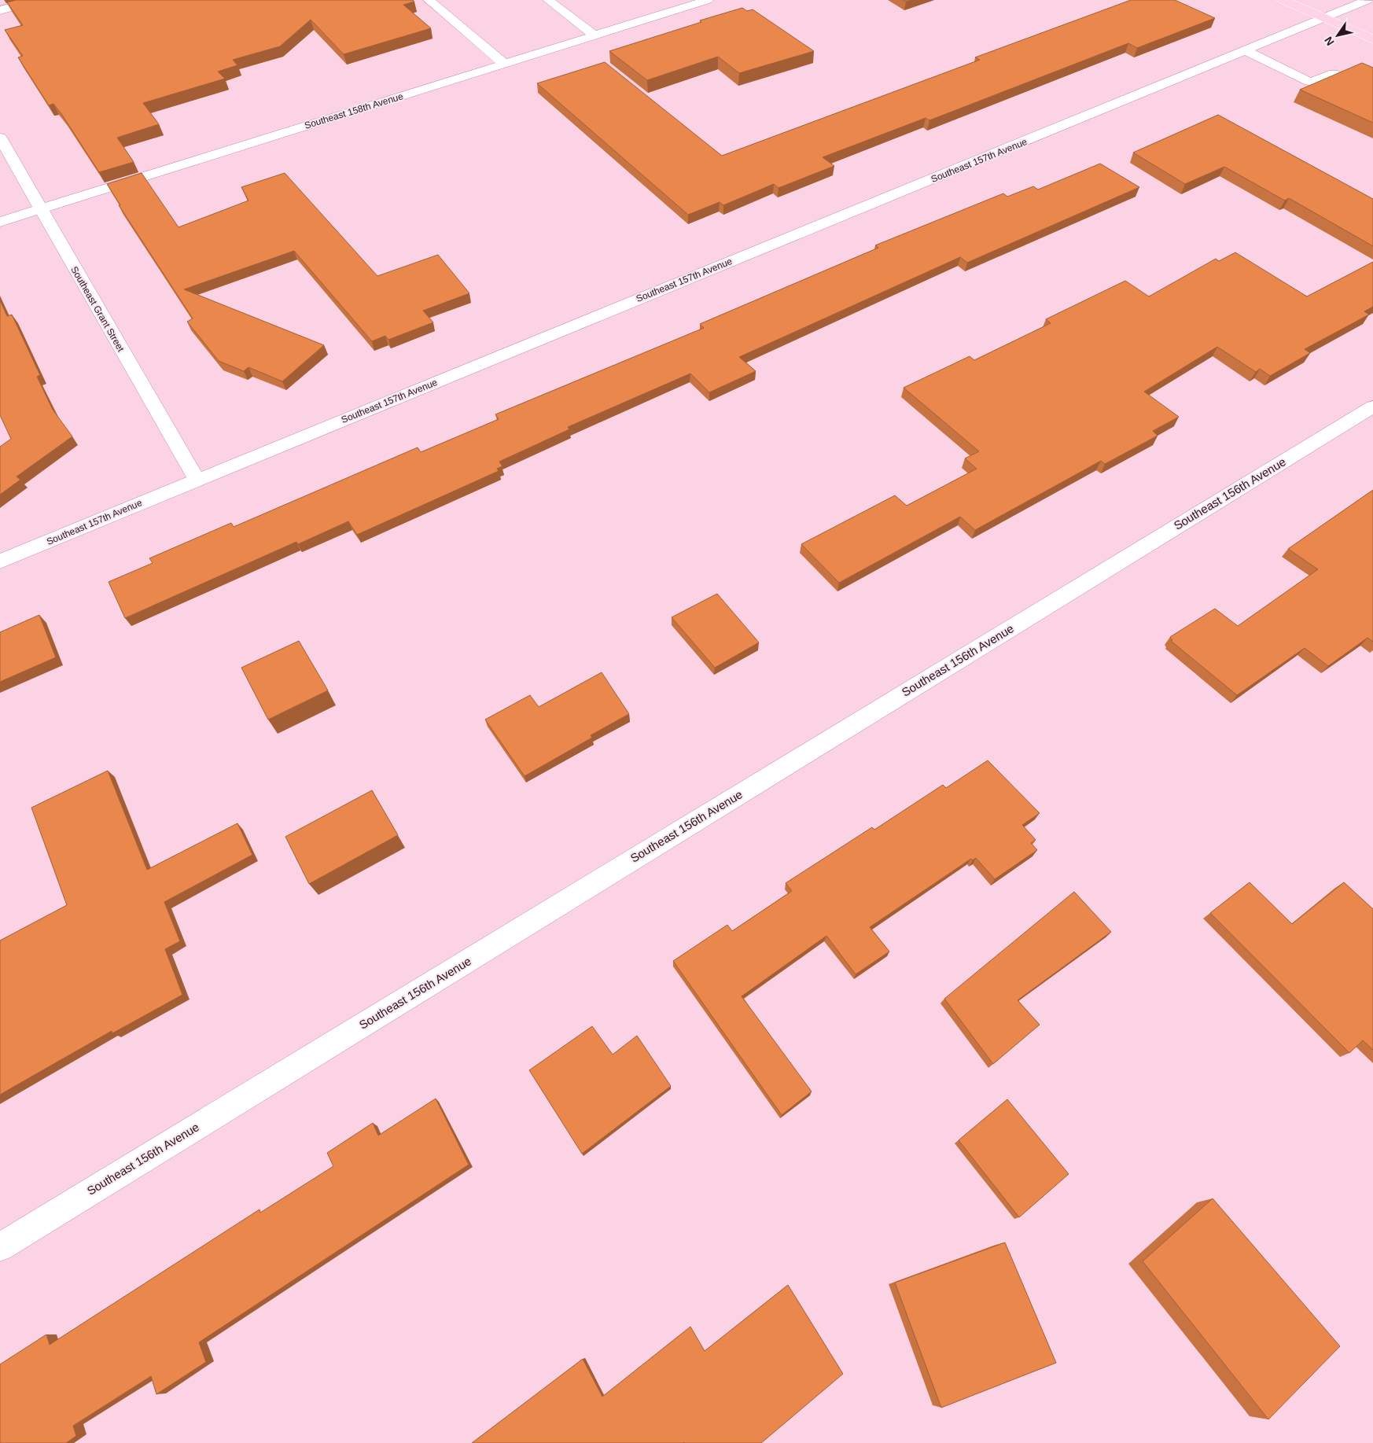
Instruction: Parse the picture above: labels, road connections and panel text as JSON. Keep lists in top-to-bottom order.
{
  "streets": {
    "street": [
      "Southeast 158th Avenue",
      "Southeast 157th Avenue",
      "Southeast Grant Street",
      "Southeast 156th Avenue"
    ]
  },
  "crossings": [
    ["Southeast 158th Avenue", "Southeast Grant Street"],
    ["Southeast 157th Avenue", "Southeast Grant Street"]
  ],
  "north": "bottom left"
}
